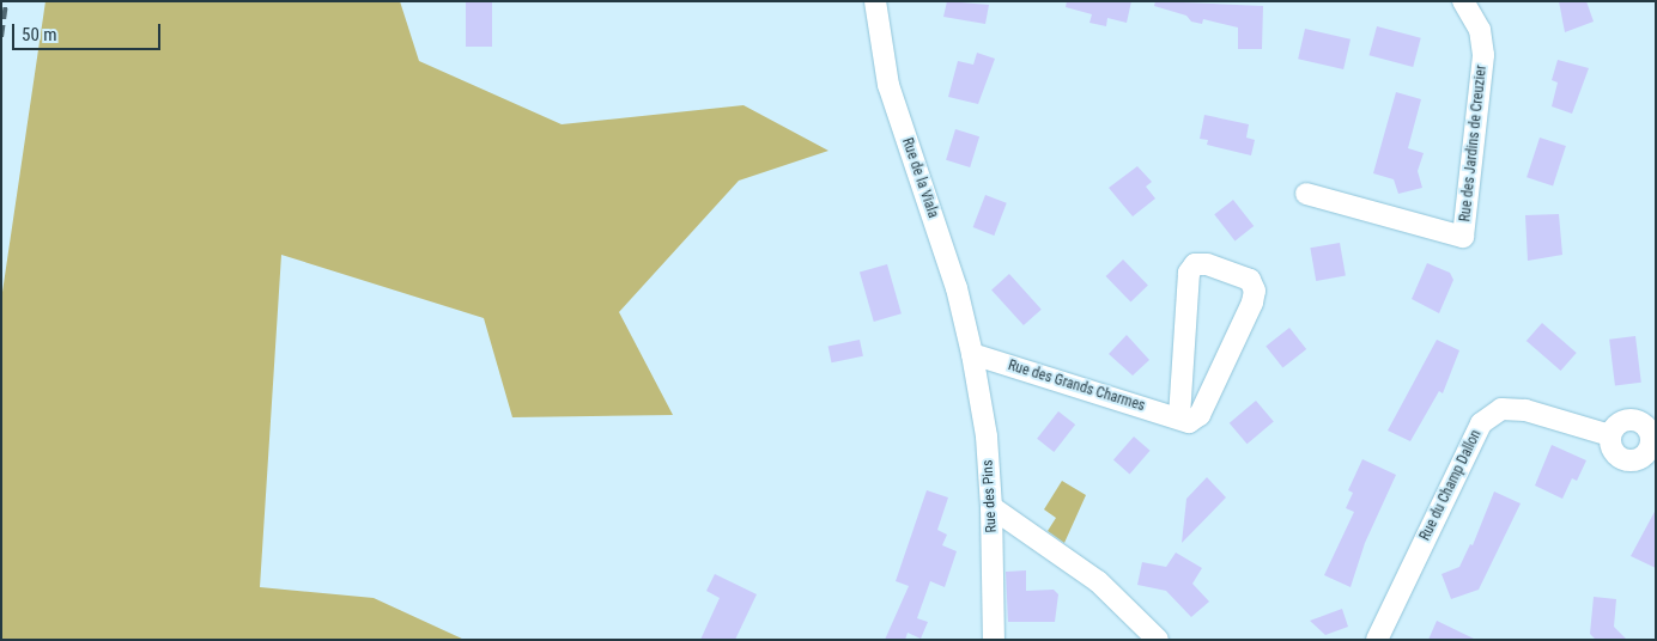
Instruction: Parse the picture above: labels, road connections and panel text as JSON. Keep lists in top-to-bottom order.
{
  "streets": {
    "street": [
      "Rue des Jardins de Creuzier",
      "Rue de la Viala",
      "Rue des Grands Charmes",
      "Rue du Champ Dallon",
      "Rue des Pins"
    ]
  },
  "crossings": [
    ["Rue de la Viala", "Rue des Grands Charmes"],
    ["Rue de la Viala", "Rue des Pins"],
    ["Rue des Grands Charmes", "Rue des Pins"]
  ],
  "scale_bar": "50 m"
}
